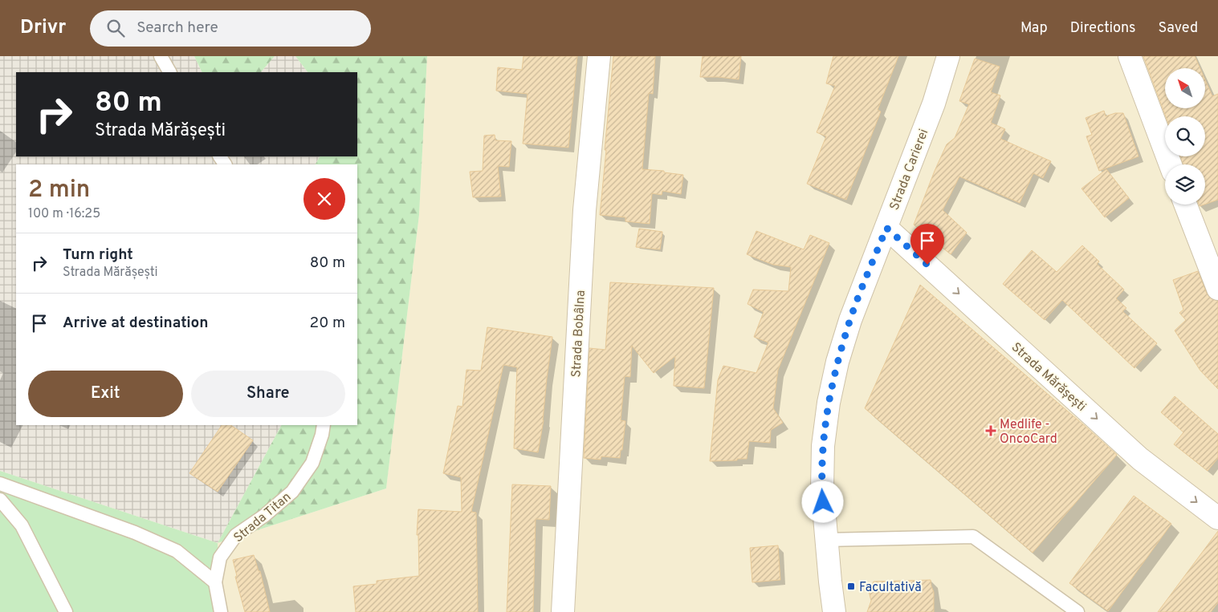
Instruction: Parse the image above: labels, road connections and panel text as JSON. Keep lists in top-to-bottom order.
{
  "streets": {
    "street": ["Strada Carierei", "Strada Bobâlna", "Strada Mărășești"],
    "lane": ["Strada Titan"]
  },
  "crossings": [
    ["Strada Carierei", "Strada Mărășești"]
  ],
  "one_way": ["Strada Mărășești"],
  "places": {
    "health": ["Medlife - OncoCard"],
    "transit": ["Facultativă"]
  },
  "north": "top left",
  "page": {
    "header": "Drivr",
    "search": "Search here",
    "nav": ["Map", "Directions", "Saved"],
    "turn": ["80 m", "Strada Mărășești"],
    "heading": ["2 min", "100 m · 16:25"],
    "list": [
      {
        "name": "Turn right",
        "note": "Strada Mărășești",
        "value": "80 m"
      },
      {
        "name": "Arrive at destination",
        "value": "20 m"
      }
    ],
    "buttons": ["Exit", "Share"]
  }
}
